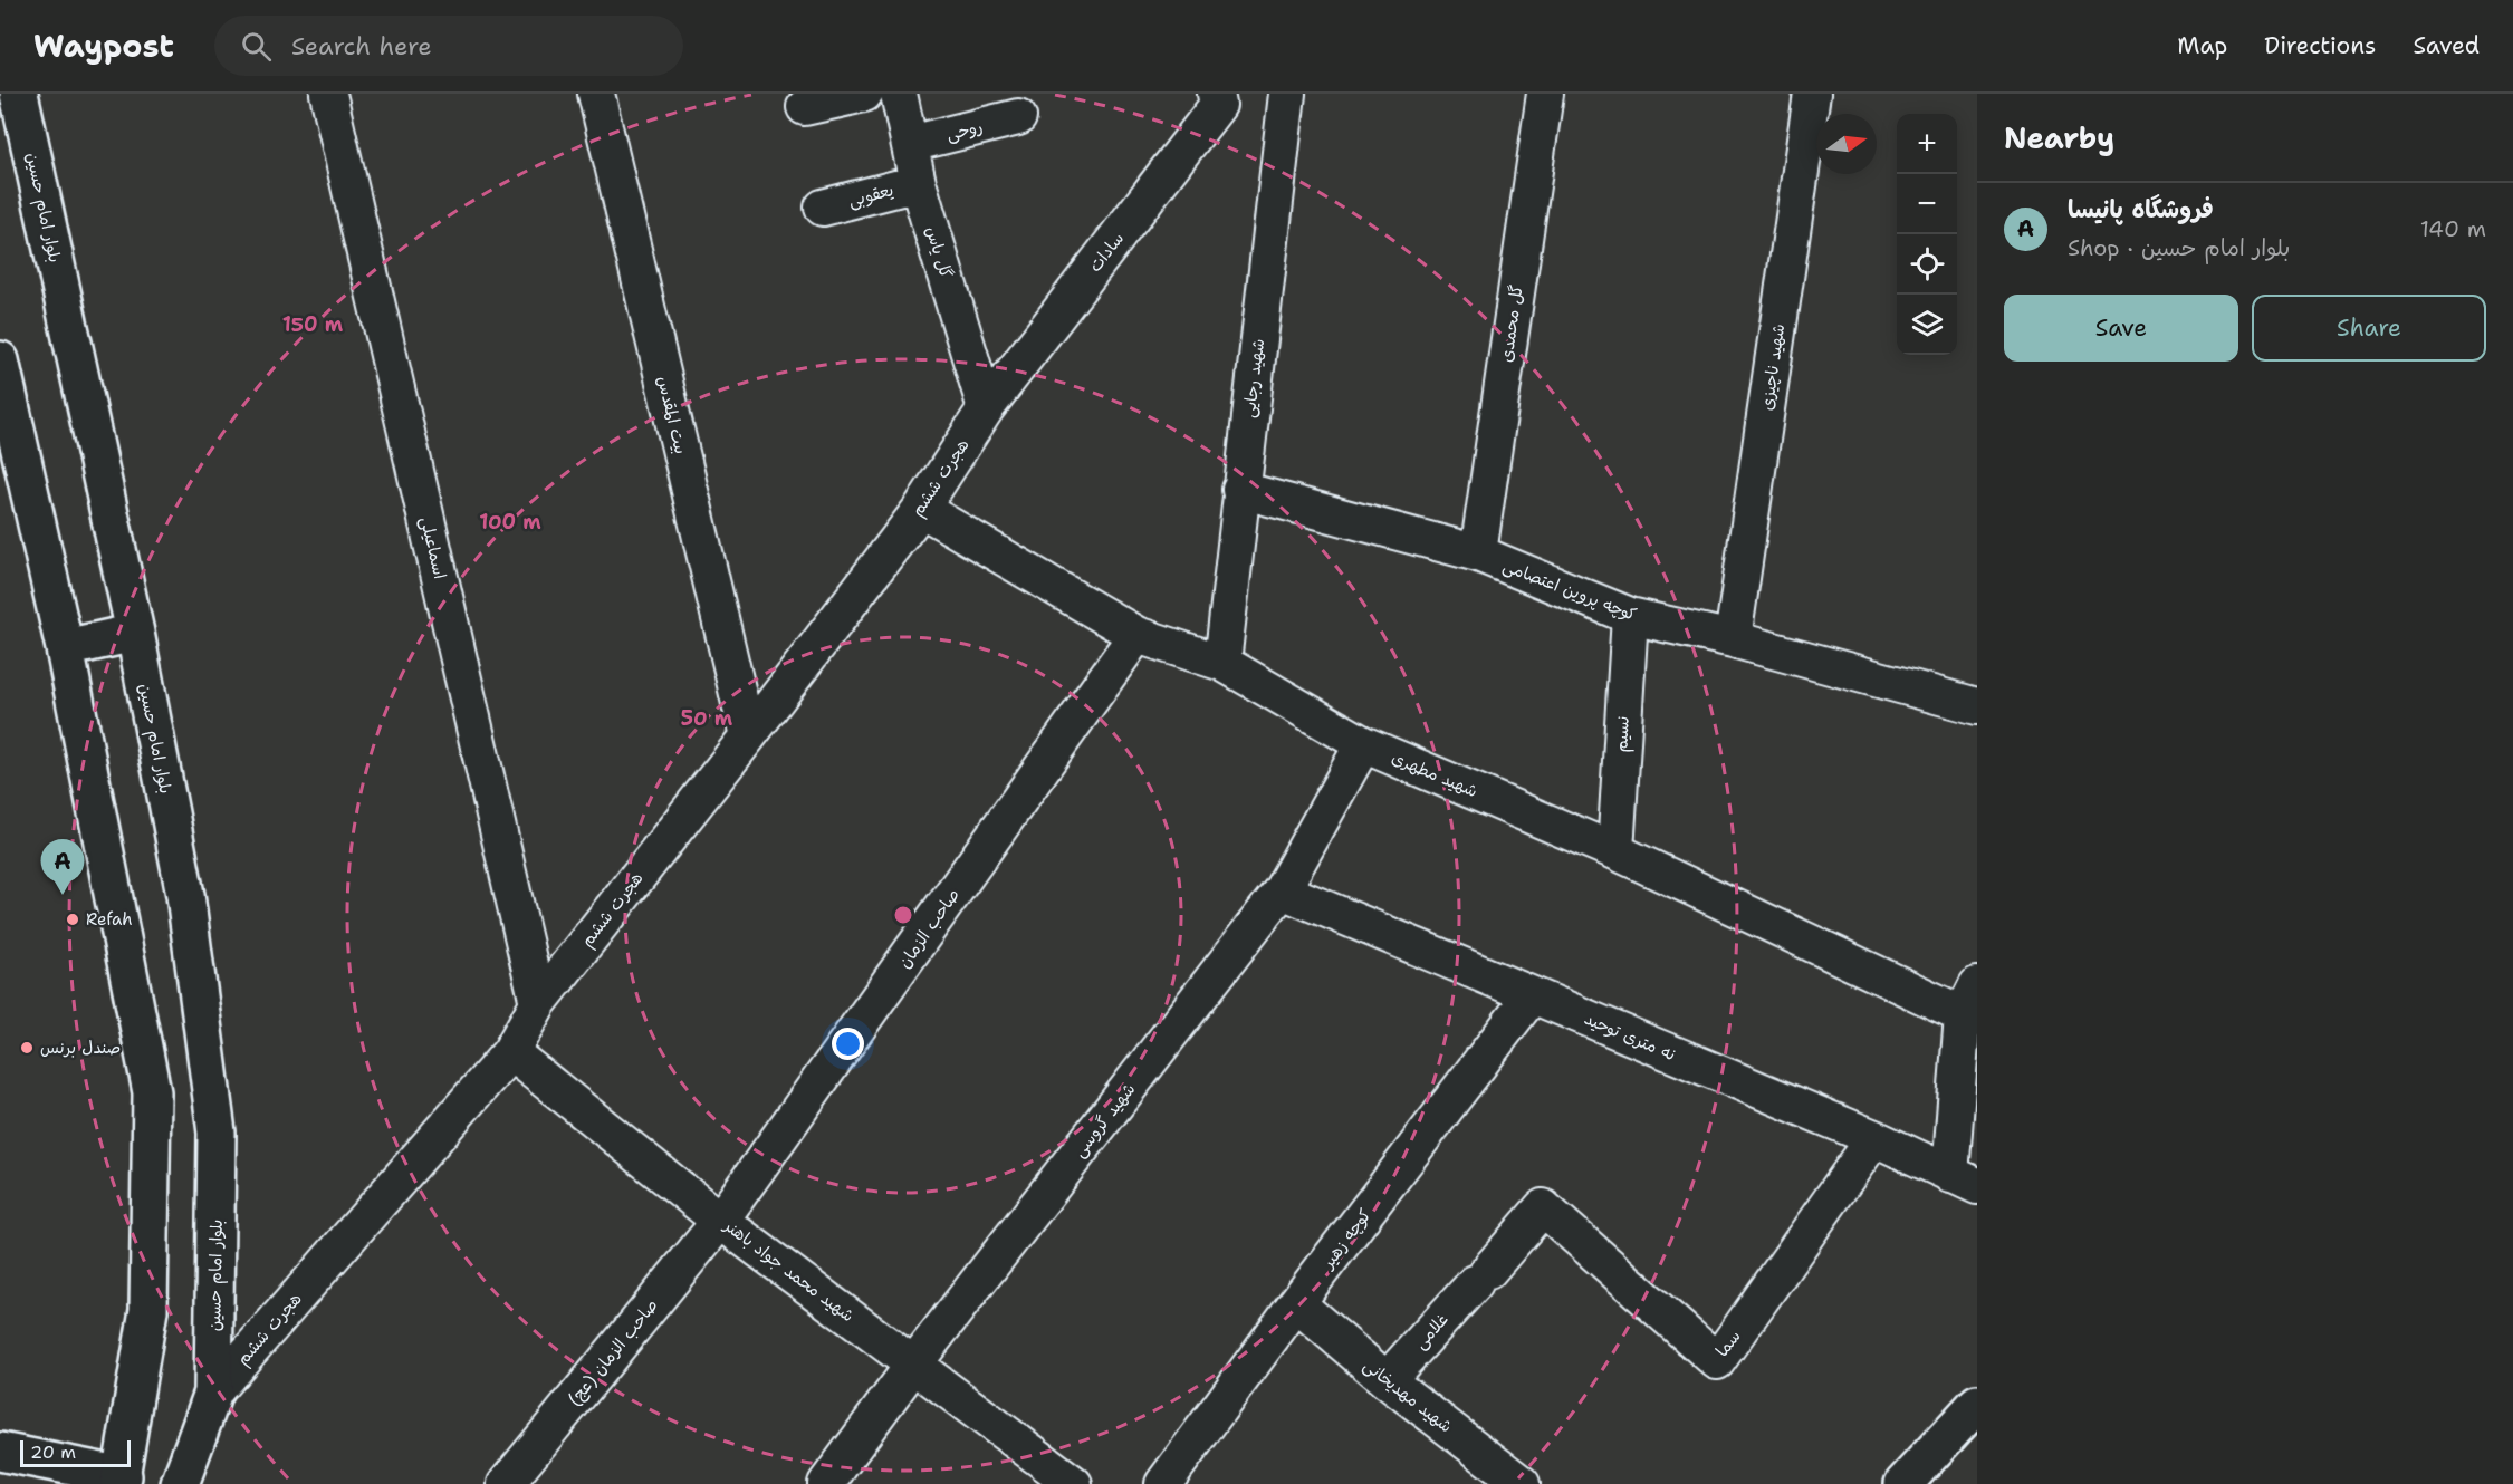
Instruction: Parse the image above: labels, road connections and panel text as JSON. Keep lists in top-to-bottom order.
{
  "streets": {
    "main road": ["بلوار امام حسین"],
    "street": [
      "روحی",
      "یعقوبی",
      "گل یاس",
      "سادات",
      "گل محمدی",
      "شهید ناچیزی",
      "شهید رجایی",
      "بیت المقدس",
      "هجرت ششم",
      "اسماعیلی",
      "کوچه پروین اعتصامی",
      "نسیم",
      "شهید مطهری",
      "صاحب الزمان",
      "نه متری توحید",
      "شهید گروسی",
      "کوچه زهیر",
      "شهید محمد جواد باهنر",
      "غلامی",
      "سما",
      "صاحب الزمان (عج)",
      "شهید مهدیخانی"
    ]
  },
  "crossings": [
    ["روحی", "گل یاس"],
    ["یعقوبی", "گل یاس"],
    ["بلوار امام حسین", "هجرت ششم"],
    ["گل یاس", "سادات"],
    ["گل یاس", "هجرت ششم"],
    ["سادات", "هجرت ششم"],
    ["گل محمدی", "کوچه پروین اعتصامی"],
    ["شهید ناچیزی", "کوچه پروین اعتصامی"],
    ["شهید رجایی", "کوچه پروین اعتصامی"],
    ["شهید رجایی", "شهید مطهری"],
    ["بیت المقدس", "هجرت ششم"],
    ["هجرت ششم", "اسماعیلی"],
    ["هجرت ششم", "شهید مطهری"],
    ["هجرت ششم", "شهید محمد جواد باهنر"],
    ["کوچه پروین اعتصامی", "نسیم"],
    ["نسیم", "شهید مطهری"],
    ["شهید مطهری", "صاحب الزمان"],
    ["شهید مطهری", "شهید گروسی"],
    ["صاحب الزمان", "شهید محمد جواد باهنر"],
    ["صاحب الزمان", "صاحب الزمان (عج)"],
    ["نه متری توحید", "شهید گروسی"],
    ["نه متری توحید", "کوچه زهیر"],
    ["نه متری توحید", "سما"],
    ["شهید گروسی", "شهید محمد جواد باهنر"],
    ["کوچه زهیر", "شهید مهدیخانی"],
    ["شهید محمد جواد باهنر", "صاحب الزمان (عج)"],
    ["غلامی", "سما"],
    ["غلامی", "شهید مهدیخانی"]
  ],
  "places": ["Refah", "صندل برنس"],
  "scale_bar": "20 m",
  "north": "right",
  "page": {
    "header": "Waypost",
    "search": "Search here",
    "nav": ["Map", "Directions", "Saved"],
    "heading": "Nearby",
    "map_buttons": ["+", "−"],
    "list": [
      {
        "mark": "A",
        "name": "فروشگاه پانیسا",
        "note": "Shop · بلوار امام حسین",
        "value": "140 m"
      }
    ],
    "buttons": ["Save", "Share"],
    "pins": "A",
    "scale": "20 m"
  },
  "rings": ["150 m", "100 m", "50 m"]
}
